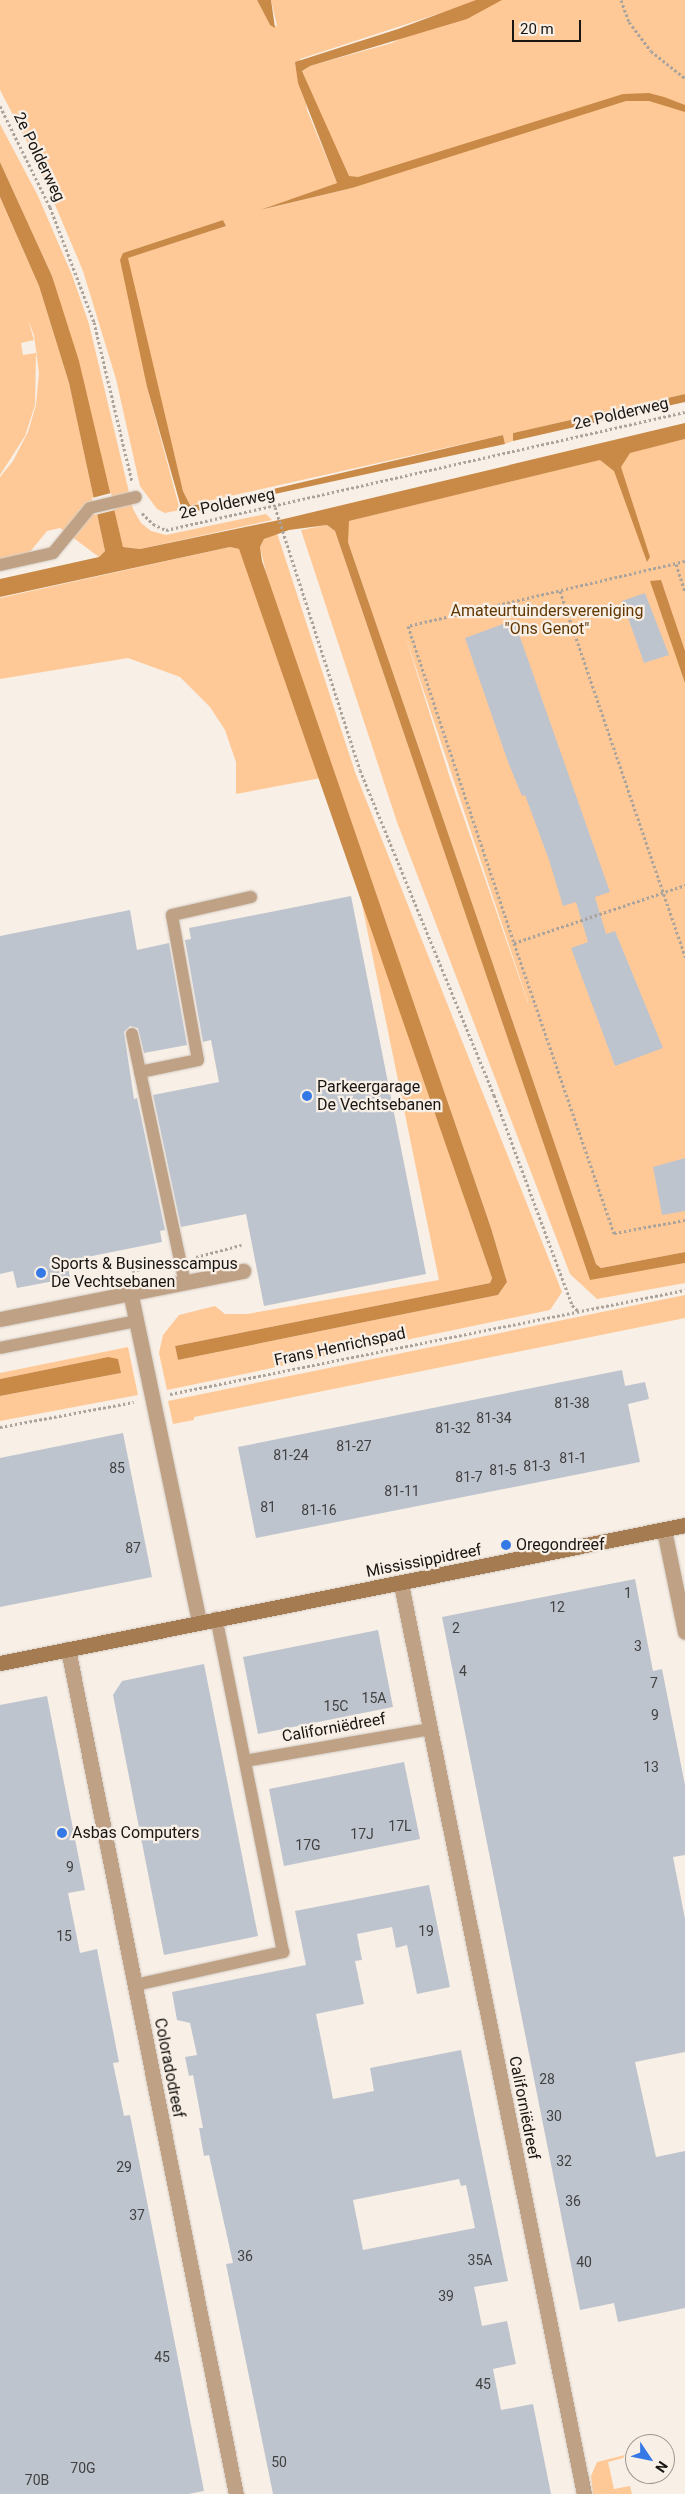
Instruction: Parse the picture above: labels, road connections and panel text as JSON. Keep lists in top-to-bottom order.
{
  "streets": {
    "street": ["Mississippidreef", "Californiëdreef", "Coloradodreef"],
    "path": ["2e Polderweg", "Frans Henrichspad"]
  },
  "crossings": [
    ["Mississippidreef", "Californiëdreef"],
    ["Mississippidreef", "Coloradodreef"]
  ],
  "parks": ["Amateurtuindersvereniging \"Ons Genot\""],
  "places": [
    "Parkeergarage De Vechtsebanen",
    "Sports & Businesscampus De Vechtsebanen",
    "Oregondreef",
    "Asbas Computers"
  ],
  "house_numbers": [
    "81-38",
    "81-34",
    "81-32",
    "81-27",
    "81-24",
    "81-1",
    "81-3",
    "85",
    "81-5",
    "81-7",
    "81-11",
    "81",
    "81-16",
    "87",
    "1",
    "12",
    "2",
    "3",
    "4",
    "7",
    "15A",
    "15C",
    "9",
    "13",
    "17L",
    "17J",
    "17G",
    "9",
    "19",
    "15",
    "28",
    "30",
    "32",
    "29",
    "36",
    "37",
    "36",
    "35A",
    "40",
    "39",
    "45",
    "45",
    "50",
    "70G",
    "70B"
  ],
  "scale_bar": "20 m",
  "north": "bottom right"
}
